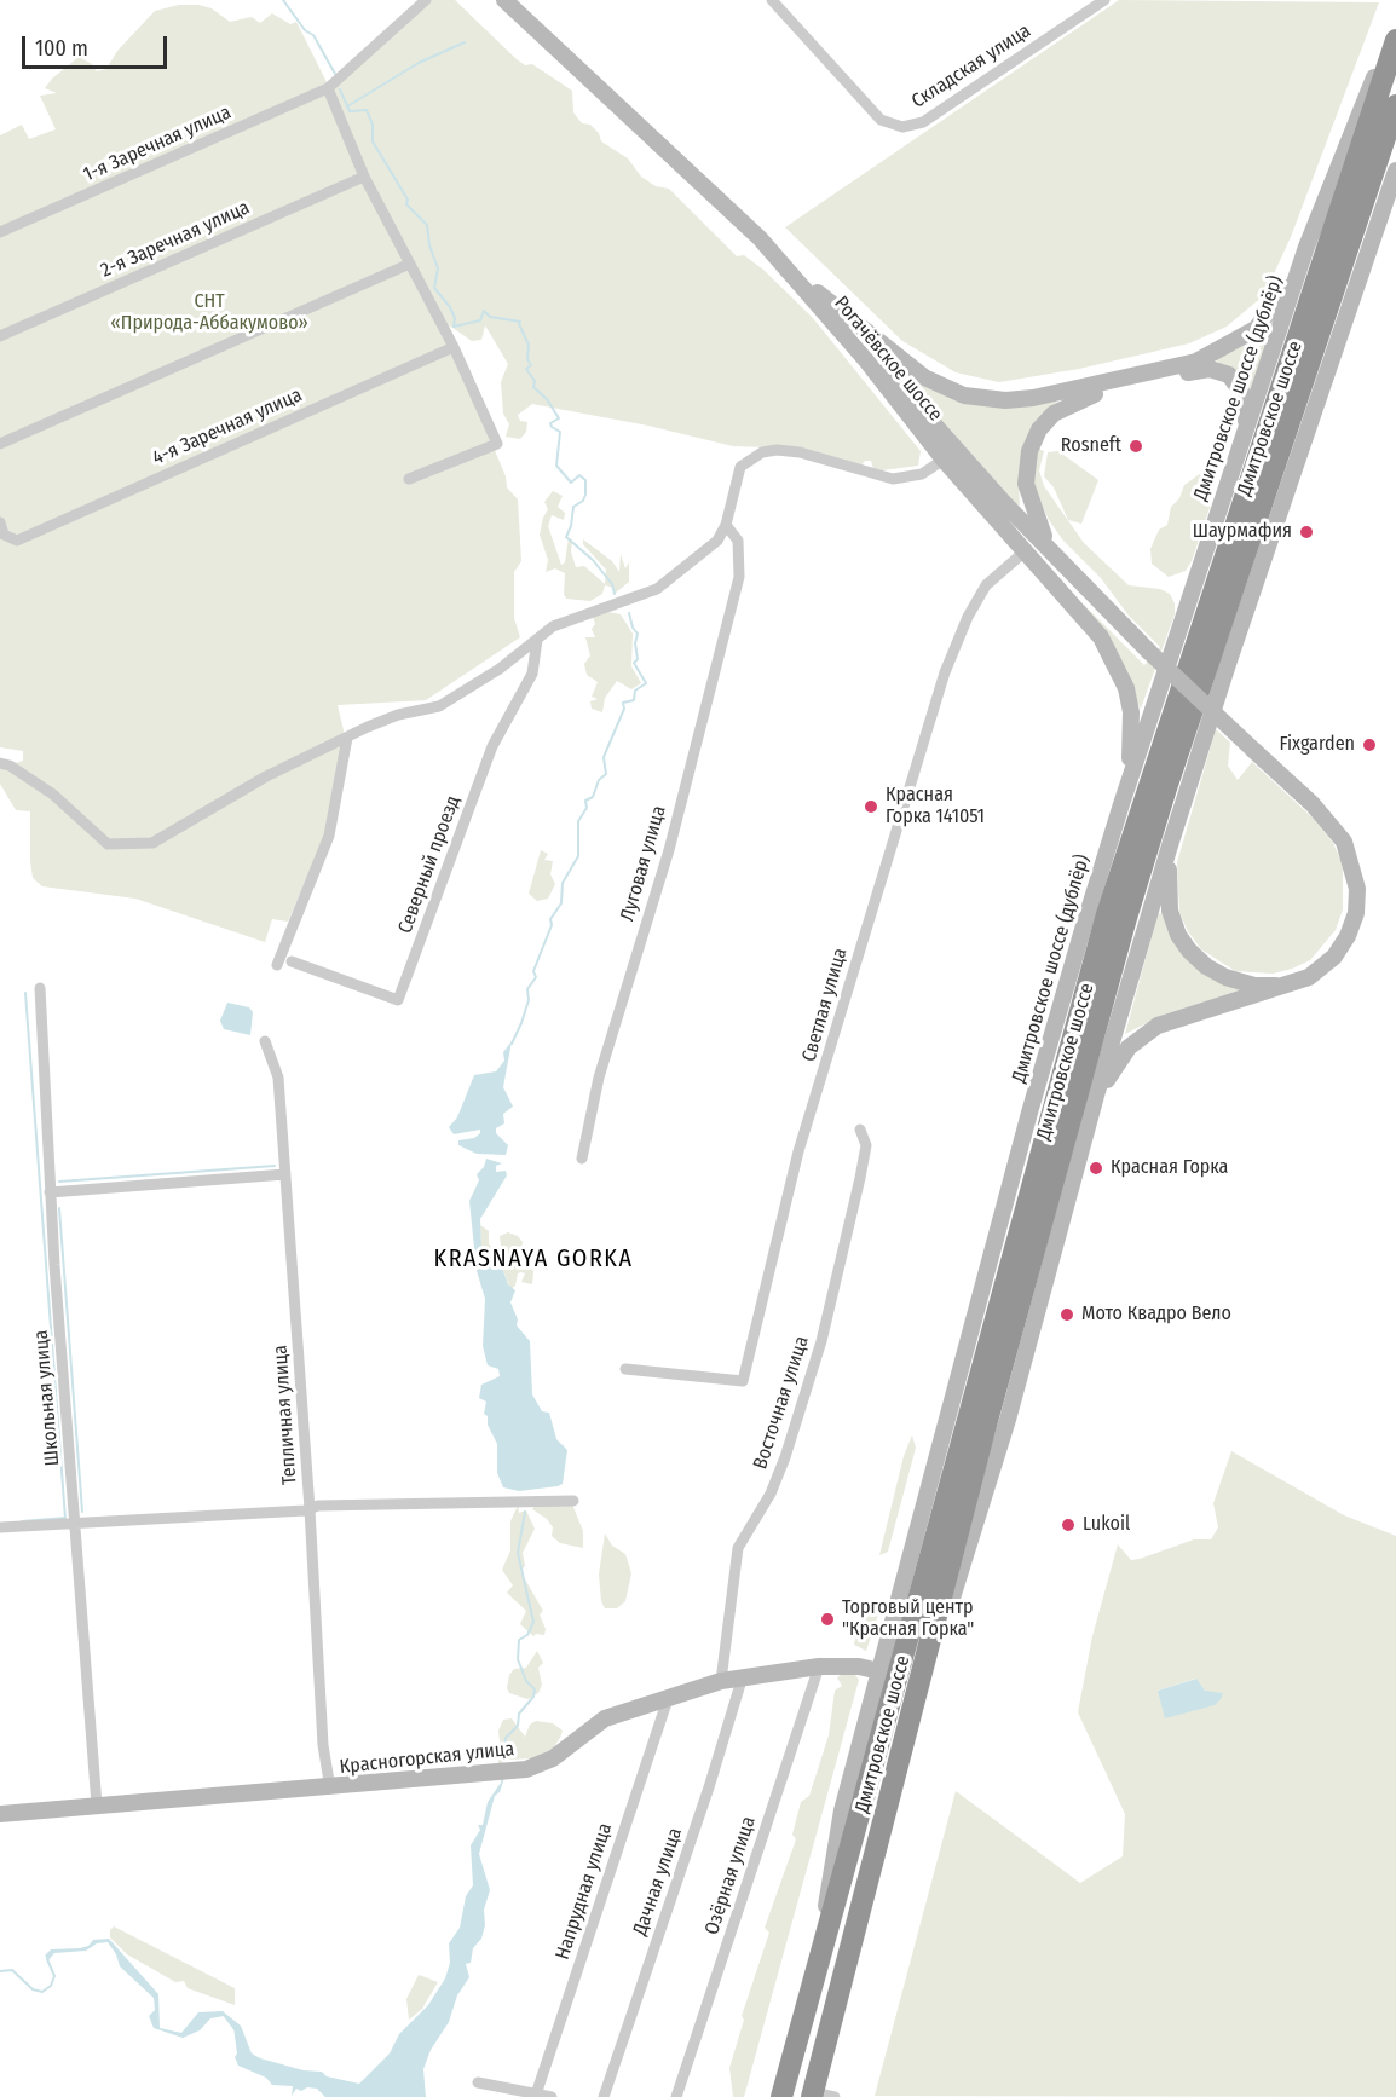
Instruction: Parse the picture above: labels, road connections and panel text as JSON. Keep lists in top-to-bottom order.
{
  "streets": {
    "highway": ["Дмитровское шоссе"],
    "main road": ["Рогачёвское шоссе", "Дмитровское шоссе (дублёр)", "Красногорская улица"],
    "street": [
      "Складская улица",
      "1-я Заречная улица",
      "2-я Заречная улица",
      "4-я Заречная улица",
      "Луговая улица",
      "Северный проезд",
      "Светлая улица",
      "Школьная улица",
      "Восточная улица",
      "Тепличная улица",
      "Озёрная улица",
      "Дачная улица",
      "Напрудная улица"
    ]
  },
  "crossings": [
    ["Рогачёвское шоссе", "Дмитровское шоссе (дублёр)"],
    ["Рогачёвское шоссе", "Светлая улица"],
    ["Дмитровское шоссе (дублёр)", "Дмитровское шоссе"],
    ["Дмитровское шоссе (дублёр)", "Красногорская улица"],
    ["Школьная улица", "Красногорская улица"],
    ["Восточная улица", "Красногорская улица"],
    ["Тепличная улица", "Красногорская улица"],
    ["Красногорская улица", "Озёрная улица"],
    ["Красногорская улица", "Дачная улица"],
    ["Красногорская улица", "Напрудная улица"]
  ],
  "districts": ["KRASNAYA GORKA"],
  "parks": ["СНТ «Природа-Аббакумово»"],
  "places": [
    "Rosneft",
    "Шаурмафия",
    "Fixgarden",
    "Красная Горка 141051",
    "Красная Горка",
    "Мото Квадро Вело",
    "Lukoil",
    "Торговый центр \"Красная Горка\""
  ],
  "scale_bar": "100 m"
}
